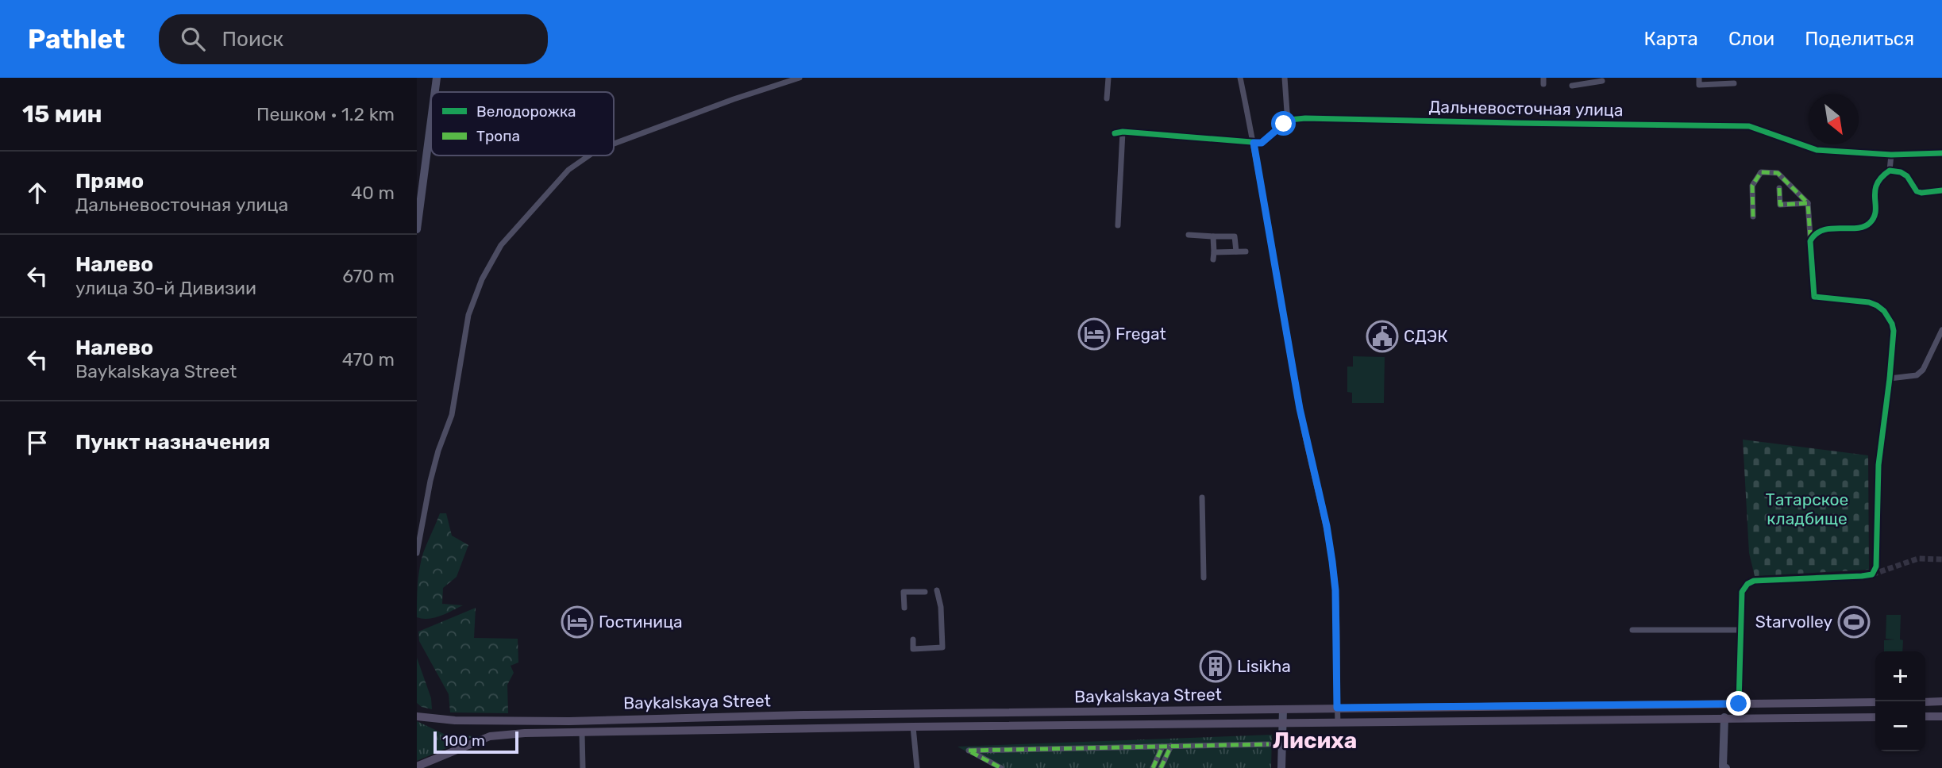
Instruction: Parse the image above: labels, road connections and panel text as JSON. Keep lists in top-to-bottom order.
{
  "streets": {
    "main road": ["Baykalskaya Street"],
    "street": ["Дальневосточная улица"]
  },
  "districts": ["Лисиха"],
  "parks": ["Татарское кладбище"],
  "places": {
    "hotel": ["Fregat", "Гостиница"],
    "public building": ["СДЭК"],
    "sports": ["Starvolley"],
    "building": ["Lisikha"]
  },
  "legend": ["Велодорожка", "Тропа"],
  "scale_bar": "100 m",
  "north": "bottom right",
  "page": {
    "header": "Pathlet",
    "search": "Поиск",
    "nav": ["Карта", "Слои", "Поделиться"],
    "heading": ["15 мин", "Пешком · 1.2 km"],
    "list": [
      ["Прямо", "Дальневосточная улица", "40 m"],
      ["Налево", "улица 30-й Дивизии", "670 m"],
      ["Налево", "Baykalskaya Street", "470 m"],
      "Пункт назначения"
    ],
    "map_buttons": ["+", "−"],
    "scale": "100 m"
  }
}
